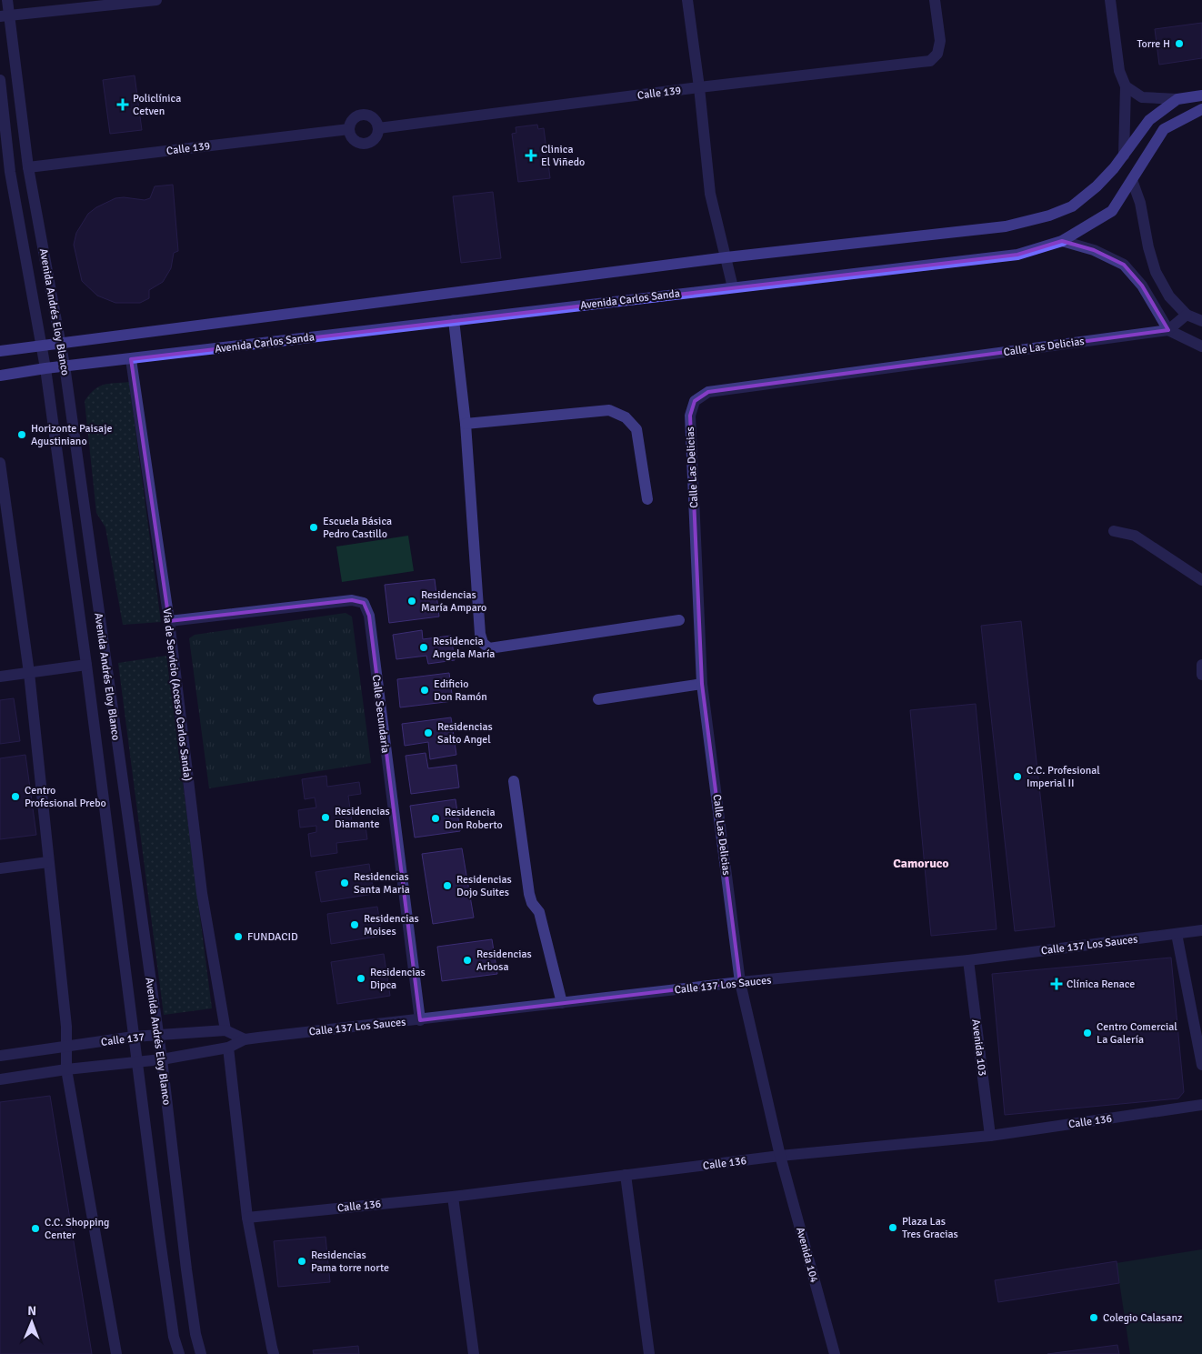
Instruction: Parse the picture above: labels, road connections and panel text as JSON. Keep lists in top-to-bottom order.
{
  "streets": {
    "street": [
      "Calle 139",
      "Avenida Carlos Sanda",
      "Avenida Andrés Eloy Blanco",
      "Calle Las Delicias",
      "Vía de Servicio (Acceso Carlos Sanda)",
      "Calle Secundaria",
      "Calle 137 Los Sauces",
      "Calle 137",
      "Avenida 103",
      "Calle 136",
      "Avenida 104"
    ]
  },
  "crossings": [
    ["Calle 139", "Avenida Andrés Eloy Blanco"],
    ["Avenida Carlos Sanda", "Avenida Andrés Eloy Blanco"],
    ["Avenida Carlos Sanda", "Vía de Servicio (Acceso Carlos Sanda)"],
    ["Avenida Andrés Eloy Blanco", "Calle 137 Los Sauces"],
    ["Avenida Andrés Eloy Blanco", "Calle 137"],
    ["Calle Las Delicias", "Calle 137 Los Sauces"],
    ["Calle Las Delicias", "Calle 136"],
    ["Calle Las Delicias", "Avenida 104"],
    ["Vía de Servicio (Acceso Carlos Sanda)", "Calle Secundaria"],
    ["Vía de Servicio (Acceso Carlos Sanda)", "Calle 137"],
    ["Calle Secundaria", "Calle 137 Los Sauces"],
    ["Calle 137 Los Sauces", "Avenida 103"],
    ["Avenida 103", "Calle 136"],
    ["Calle 136", "Avenida 104"]
  ],
  "districts": ["Camoruco"],
  "places": {
    "other": [
      "Torre H",
      "Horizonte Paisaje Agustiniano",
      "Escuela Básica Pedro Castillo",
      "Residencias María Amparo",
      "Residencia Angela María",
      "Edificio Don Ramón",
      "Residencias Salto Angel",
      "C.C. Profesional Imperial II",
      "Centro Profesional Prebo",
      "Residencias Diamante",
      "Residencia Don Roberto",
      "Residencias Santa Maria",
      "Residencias Dojo Suites",
      "Residencias Moises",
      "FUNDACID",
      "Residencias Arbosa",
      "Residencias Dipca",
      "Centro Comercial La Galería",
      "Plaza Las Tres Gracias",
      "C.C. Shopping Center",
      "Residencias Pama torre norte",
      "Colegio Calasanz"
    ],
    "health": ["Policlínica Cetven", "Clinica El Viñedo", "Clínica Renace"]
  },
  "north": "top"
}
